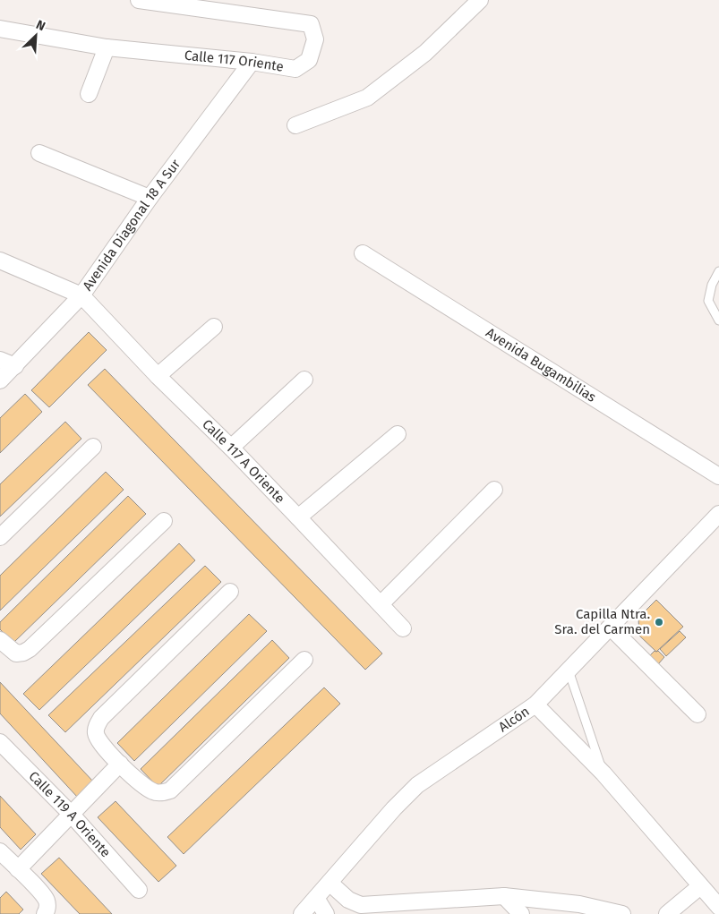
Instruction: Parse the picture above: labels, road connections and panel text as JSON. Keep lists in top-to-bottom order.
{
  "streets": {
    "street": [
      "Calle 117 Oriente",
      "Avenida Diagonal 18 A Sur",
      "Avenida Bugambilias",
      "Calle 117 A Oriente",
      "Alcón",
      "Calle 119 A Oriente"
    ]
  },
  "crossings": [
    ["Calle 117 Oriente", "Avenida Diagonal 18 A Sur"],
    ["Avenida Diagonal 18 A Sur", "Calle 117 A Oriente"]
  ],
  "places": ["Capilla Ntra. Sra. del Carmen"],
  "north": "top right"
}
